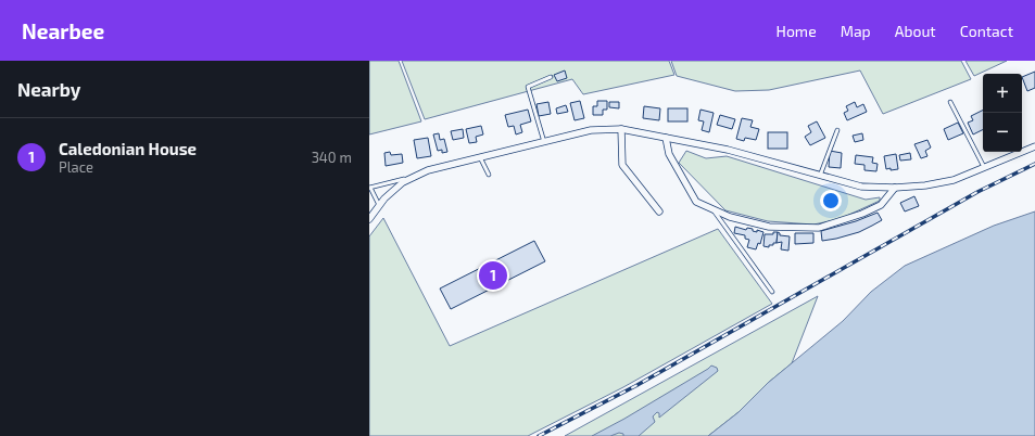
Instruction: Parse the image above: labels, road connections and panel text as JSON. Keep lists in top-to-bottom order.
{
  "page": {
    "header": "Nearbee",
    "nav": [
      "Home",
      "Map",
      "About",
      "Contact"
    ],
    "heading": "Nearby",
    "map_buttons": ["+", "−"],
    "list": [
      {
        "mark": "1",
        "name": "Caledonian House",
        "note": "Place",
        "value": "340 m"
      }
    ],
    "pins": "1"
  }
}
